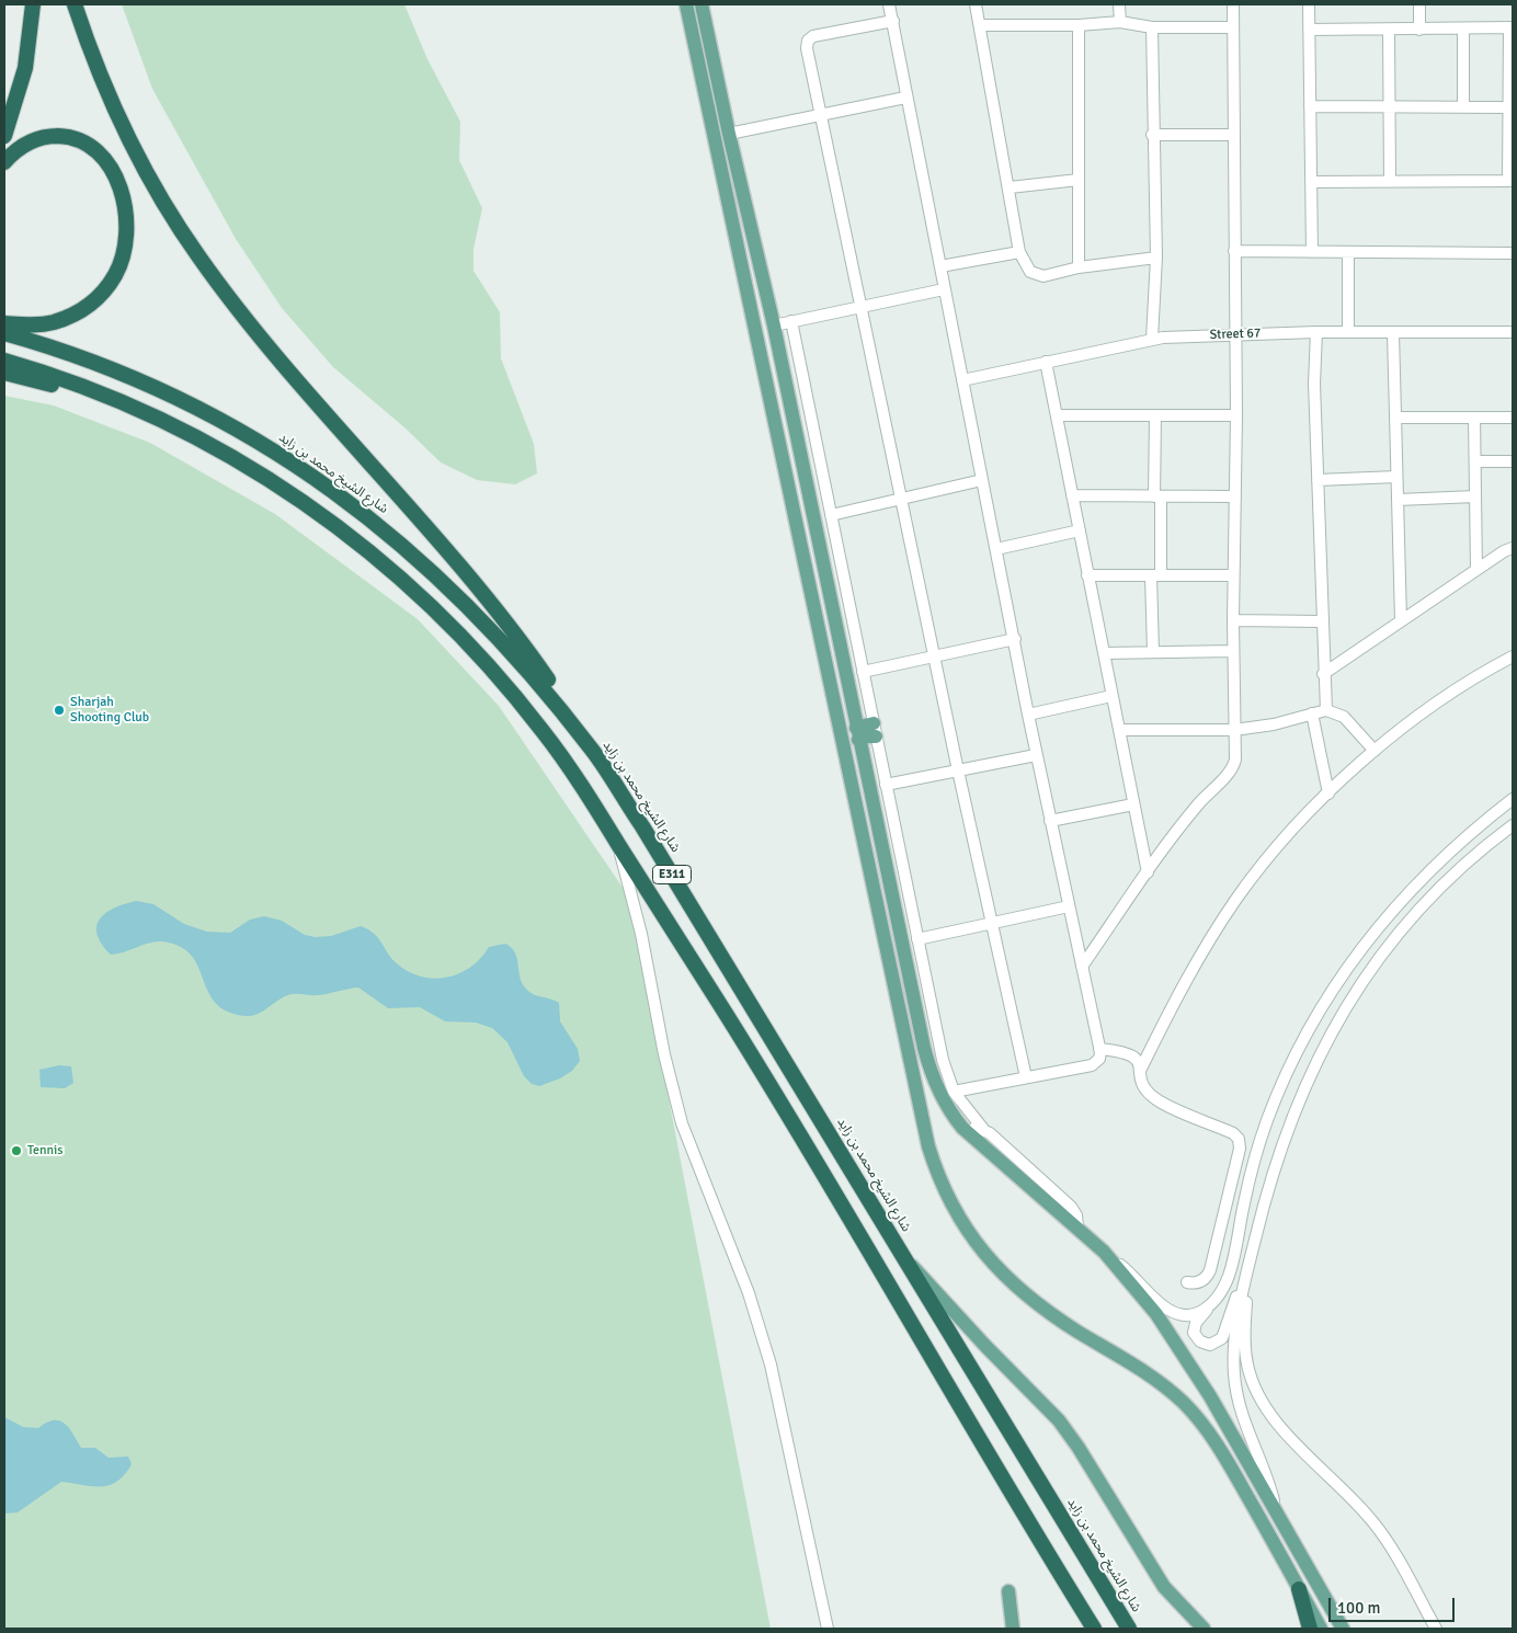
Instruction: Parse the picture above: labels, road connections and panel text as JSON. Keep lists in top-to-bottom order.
{
  "streets": {
    "highway": ["شارع الشيخ محمد بن زايد", "E311"],
    "street": ["Street 67"]
  },
  "places": ["Sharjah Shooting Club", "Tennis"],
  "scale_bar": "100 m"
}
